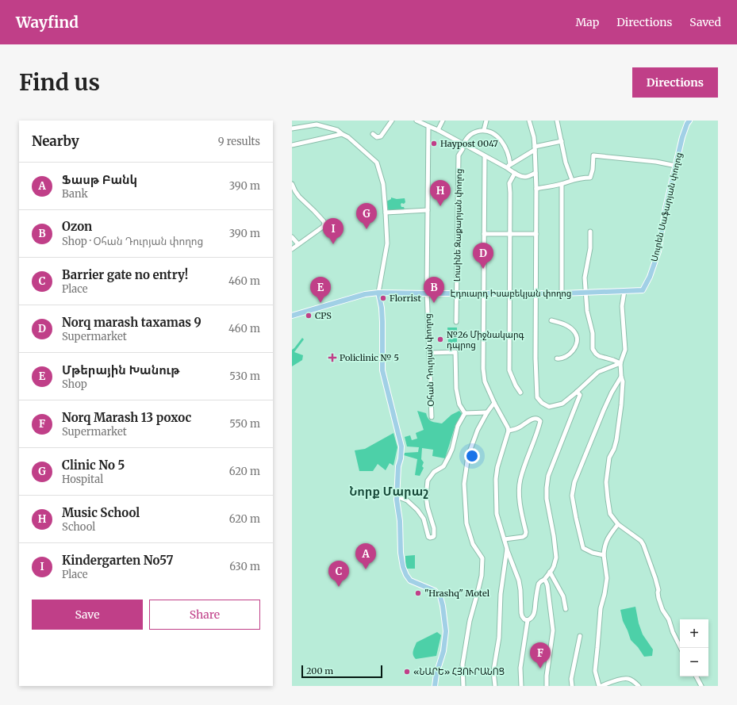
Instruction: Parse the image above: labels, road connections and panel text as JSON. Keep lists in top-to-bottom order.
{
  "streets": {
    "main road": ["Սուրեն Սաֆարյան փողոց", "Էդուարդ Իսաբեկյան փողոց"],
    "street": ["Լուսինե Զաքարյան փողոց", "Օհան Դուրյան փողոց"]
  },
  "crossings": [
    ["Սուրեն Սաֆարյան փողոց", "Էդուարդ Իսաբեկյան փողոց"],
    ["Լուսինե Զաքարյան փողոց", "Էդուարդ Իսաբեկյան փողոց"],
    ["Էդուարդ Իսաբեկյան փողոց", "Օհան Դուրյան փողոց"]
  ],
  "districts": ["Նորք Մարաշ"],
  "places": {
    "other": [
      "Haypost 0047",
      "Florrist",
      "CPS",
      "№26 Միջնակարգ դպրոց",
      "\"Hrashq\" Motel",
      "«ՆԱՐԵ» ՀՅՈՒՐԱՆՈՑ"
    ],
    "health": ["Policlinic № 5"]
  },
  "scale_bar": "200 m",
  "page": {
    "header": "Wayfind",
    "nav": ["Map", "Directions", "Saved"],
    "buttons": [
      "Directions",
      ["Save", "Share"]
    ],
    "title": "Find us",
    "heading": ["Nearby", "9 results"],
    "list": [
      {
        "mark": "A",
        "name": "Ֆասթ Բանկ",
        "note": "Bank",
        "value": "390 m"
      },
      {
        "mark": "B",
        "name": "Ozon",
        "note": "Shop · Օհան Դուրյան փողոց",
        "value": "390 m"
      },
      {
        "mark": "C",
        "name": "Barrier gate no entry!",
        "note": "Place",
        "value": "460 m"
      },
      {
        "mark": "D",
        "name": "Norq marash taxamas 9",
        "note": "Supermarket",
        "value": "460 m"
      },
      {
        "mark": "E",
        "name": "Մթերային Խանութ",
        "note": "Shop",
        "value": "530 m"
      },
      {
        "mark": "F",
        "name": "Norq Marash 13 poxoc",
        "note": "Supermarket",
        "value": "550 m"
      },
      {
        "mark": "G",
        "name": "Clinic No 5",
        "note": "Hospital",
        "value": "620 m"
      },
      {
        "mark": "H",
        "name": "Music School",
        "note": "School",
        "value": "620 m"
      },
      {
        "mark": "I",
        "name": "Kindergarten No57",
        "note": "Place",
        "value": "630 m"
      }
    ],
    "pins": [
      "H",
      "G",
      "I",
      "D",
      "B",
      "E",
      "A",
      "C",
      "F"
    ],
    "map_buttons": ["+", "−"],
    "scale": "200 m"
  }
}
